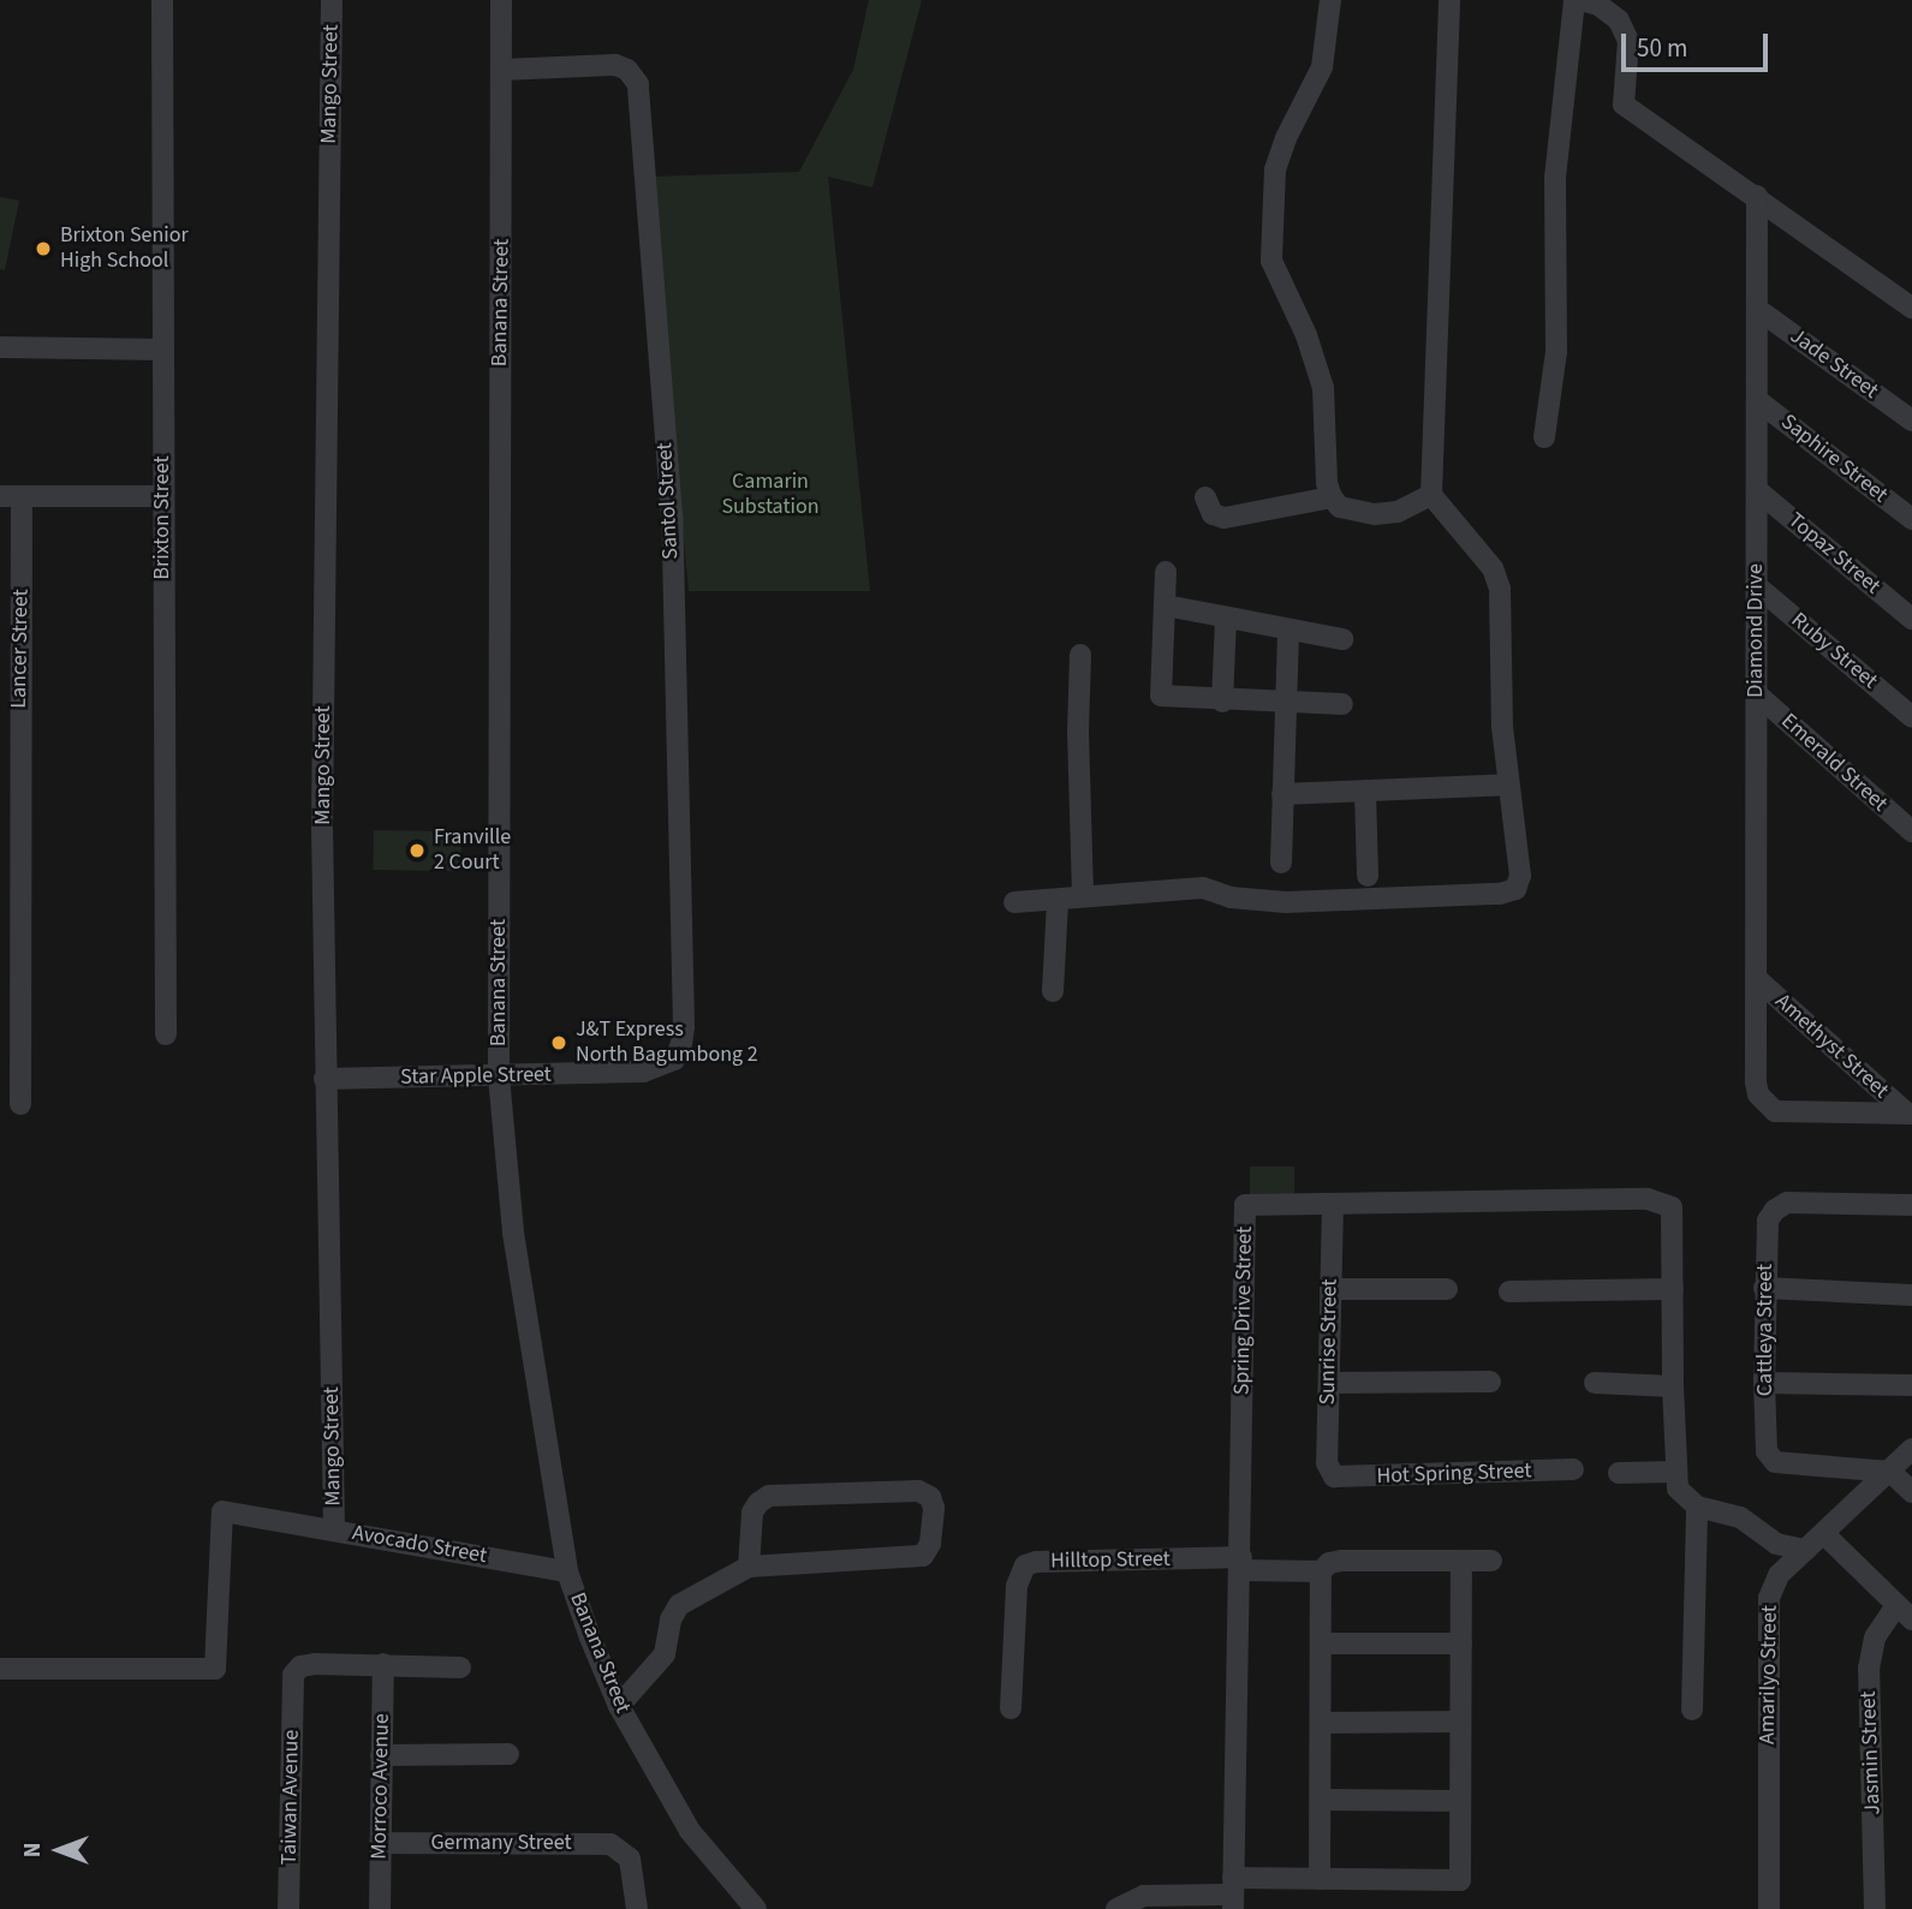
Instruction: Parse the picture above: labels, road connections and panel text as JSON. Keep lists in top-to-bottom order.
{
  "streets": {
    "street": [
      "Mango Street",
      "Banana Street",
      "Jade Street",
      "Saphire Street",
      "Santol Street",
      "Brixton Street",
      "Topaz Street",
      "Diamond Drive",
      "Lancer Street",
      "Ruby Street",
      "Emerald Street",
      "Amethyst Street",
      "Star Apple Street",
      "Spring Drive Street",
      "Cattleya Street",
      "Sunrise Street",
      "Hot Spring Street",
      "Avocado Street",
      "Hilltop Street",
      "Amarilyo Street",
      "Jasmin Street",
      "Morroco Avenue",
      "Taiwan Avenue",
      "Germany Street"
    ]
  },
  "crossings": [
    ["Mango Street", "Star Apple Street"],
    ["Mango Street", "Avocado Street"],
    ["Banana Street", "Santol Street"],
    ["Banana Street", "Star Apple Street"],
    ["Banana Street", "Avocado Street"],
    ["Jade Street", "Diamond Drive"],
    ["Saphire Street", "Diamond Drive"],
    ["Santol Street", "Star Apple Street"],
    ["Topaz Street", "Diamond Drive"],
    ["Diamond Drive", "Ruby Street"],
    ["Diamond Drive", "Emerald Street"],
    ["Diamond Drive", "Amethyst Street"],
    ["Spring Drive Street", "Sunrise Street"],
    ["Spring Drive Street", "Hilltop Street"],
    ["Cattleya Street", "Amarilyo Street"],
    ["Sunrise Street", "Hot Spring Street"],
    ["Morroco Avenue", "Taiwan Avenue"],
    ["Morroco Avenue", "Germany Street"]
  ],
  "parks": ["Camarin Substation"],
  "places": ["Brixton Senior High School", "Franville 2 Court", "J&T Express North Bagumbong 2"],
  "scale_bar": "50 m",
  "north": "left"
}
